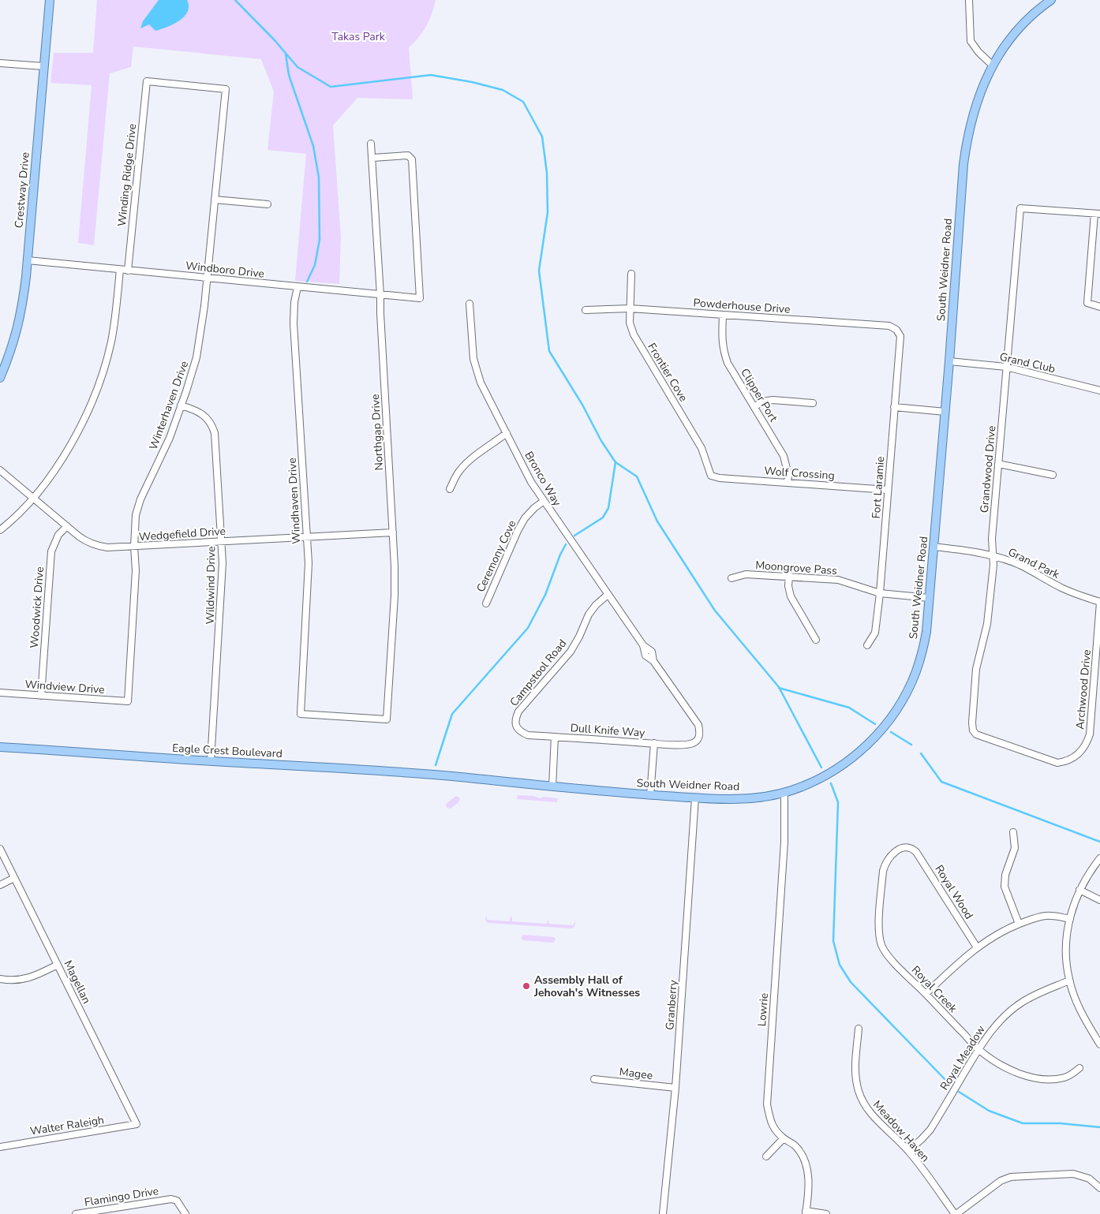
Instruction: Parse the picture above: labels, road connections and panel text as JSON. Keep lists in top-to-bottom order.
{
  "streets": {
    "main road": ["Crestway Drive", "South Weidner Road", "Eagle Crest Boulevard"],
    "street": [
      "Winding Ridge Drive",
      "Windboro Drive",
      "Powderhouse Drive",
      "Grand Club",
      "Frontier Cove",
      "Clipper Port",
      "Winterhaven Drive",
      "Northgap Drive",
      "Grandwood Drive",
      "Wolf Crossing",
      "Bronco Way",
      "Fort Laramie",
      "Windhaven Drive",
      "Wedgefield Drive",
      "Ceremony Cove",
      "Grand Park",
      "Moongrove Pass",
      "Wildwind Drive",
      "Woodwick Drive",
      "Campstool Road",
      "Windview Drive",
      "Archwood Drive",
      "Dull Knife Way",
      "Royal Wood",
      "Magellan",
      "Royal Creek",
      "Granberry",
      "Lowrie",
      "Royal Meadow",
      "Magee",
      "Walter Raleigh",
      "Meadow Haven",
      "Flamingo Drive"
    ]
  },
  "crossings": [
    ["Winding Ridge Drive", "Windboro Drive"],
    ["Winding Ridge Drive", "Winterhaven Drive"],
    ["Crestway Drive", "Windboro Drive"],
    ["Windboro Drive", "Winterhaven Drive"],
    ["Windboro Drive", "Northgap Drive"],
    ["Windboro Drive", "Windhaven Drive"],
    ["South Weidner Road", "Grand Club"],
    ["South Weidner Road", "Grand Park"],
    ["South Weidner Road", "Moongrove Pass"],
    ["South Weidner Road", "Eagle Crest Boulevard"],
    ["South Weidner Road", "Granberry"],
    ["South Weidner Road", "Lowrie"],
    ["Powderhouse Drive", "Frontier Cove"],
    ["Powderhouse Drive", "Clipper Port"],
    ["Powderhouse Drive", "Fort Laramie"],
    ["Grand Club", "Grandwood Drive"],
    ["Frontier Cove", "Wolf Crossing"],
    ["Clipper Port", "Wolf Crossing"],
    ["Winterhaven Drive", "Wedgefield Drive"],
    ["Winterhaven Drive", "Wildwind Drive"],
    ["Winterhaven Drive", "Windview Drive"],
    ["Northgap Drive", "Windhaven Drive"],
    ["Northgap Drive", "Wedgefield Drive"],
    ["Grandwood Drive", "Grand Park"],
    ["Grandwood Drive", "Archwood Drive"],
    ["Wolf Crossing", "Fort Laramie"],
    ["Bronco Way", "Ceremony Cove"],
    ["Bronco Way", "Campstool Road"],
    ["Bronco Way", "Dull Knife Way"],
    ["Fort Laramie", "Moongrove Pass"],
    ["Windhaven Drive", "Wedgefield Drive"],
    ["Wedgefield Drive", "Wildwind Drive"],
    ["Wedgefield Drive", "Woodwick Drive"],
    ["Grand Park", "Archwood Drive"],
    ["Wildwind Drive", "Eagle Crest Boulevard"],
    ["Woodwick Drive", "Windview Drive"],
    ["Campstool Road", "Dull Knife Way"],
    ["Royal Wood", "Royal Creek"],
    ["Magellan", "Walter Raleigh"],
    ["Royal Creek", "Royal Meadow"],
    ["Granberry", "Magee"],
    ["Royal Meadow", "Meadow Haven"]
  ],
  "parks": ["Takas Park"],
  "places": ["Assembly Hall of Jehovah's Witnesses"]
}
